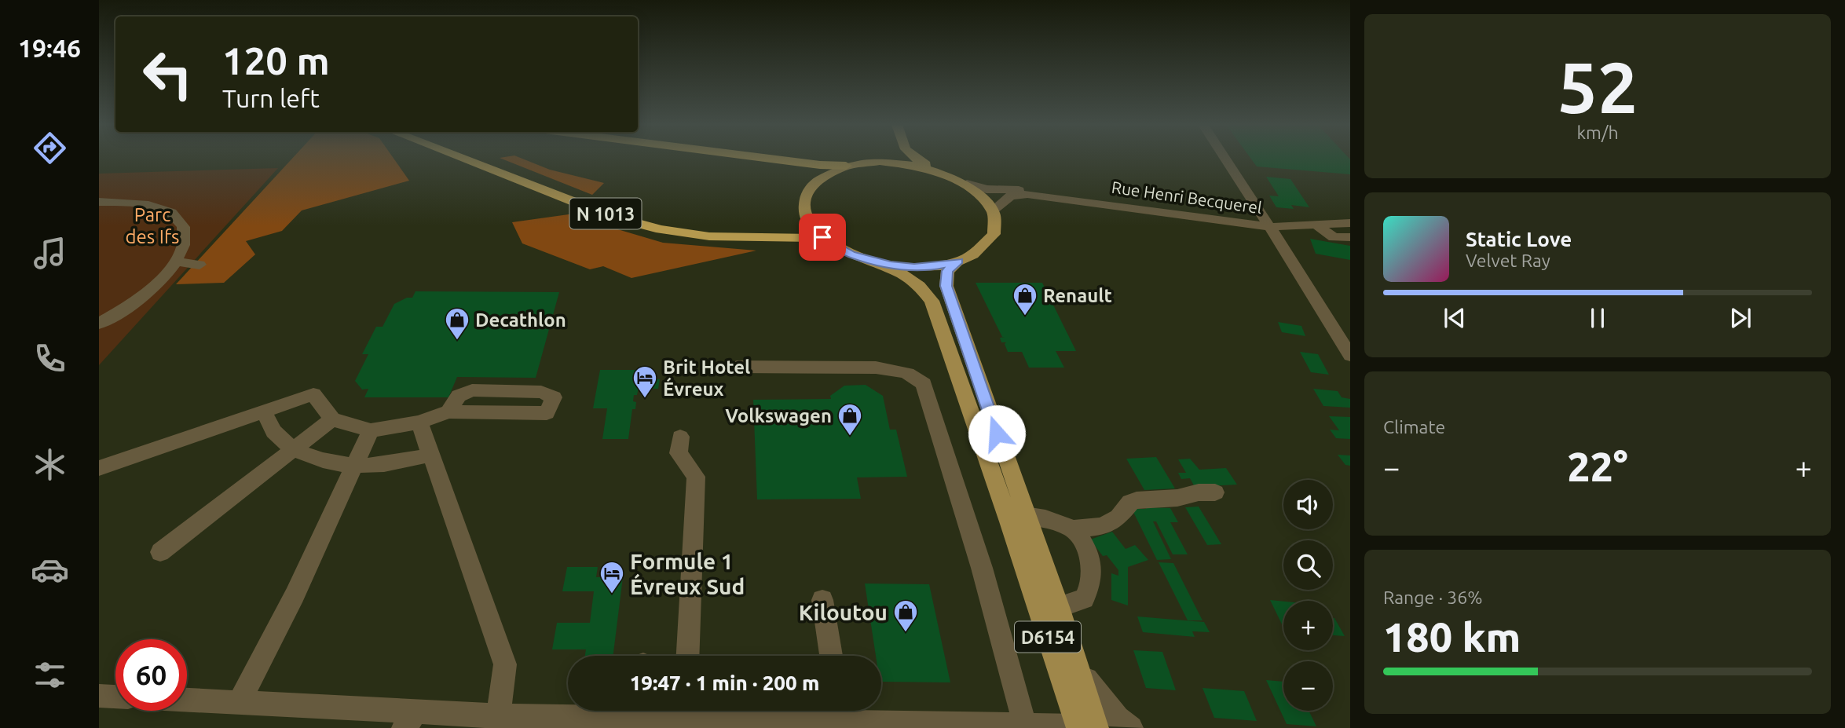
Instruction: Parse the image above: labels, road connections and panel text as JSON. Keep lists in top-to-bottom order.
{
  "streets": {
    "highway": ["N 1013"],
    "main road": ["D6154"],
    "street": ["Rue Henri Becquerel"]
  },
  "parks": ["Parc des Ifs"],
  "places": {
    "shop": [
      "Renault",
      "Decathlon",
      "Volkswagen",
      "Kiloutou"
    ],
    "hotel": ["Brit Hotel Évreux", "Formule 1 Évreux Sud"]
  },
  "page": {
    "tabs": "19:46",
    "tile": [
      ["52", "km/h"],
      "Climate",
      ["Range · 36%", "180 km"]
    ],
    "turn": ["120 m", "Turn left"],
    "song": ["Static Love", "Velvet Ray"],
    "heat": ["−", "22°", "+"],
    "map_buttons": ["+", "−"],
    "limit": "60",
    "trip": "19:47 · 1 min · 200 m"
  }
}
